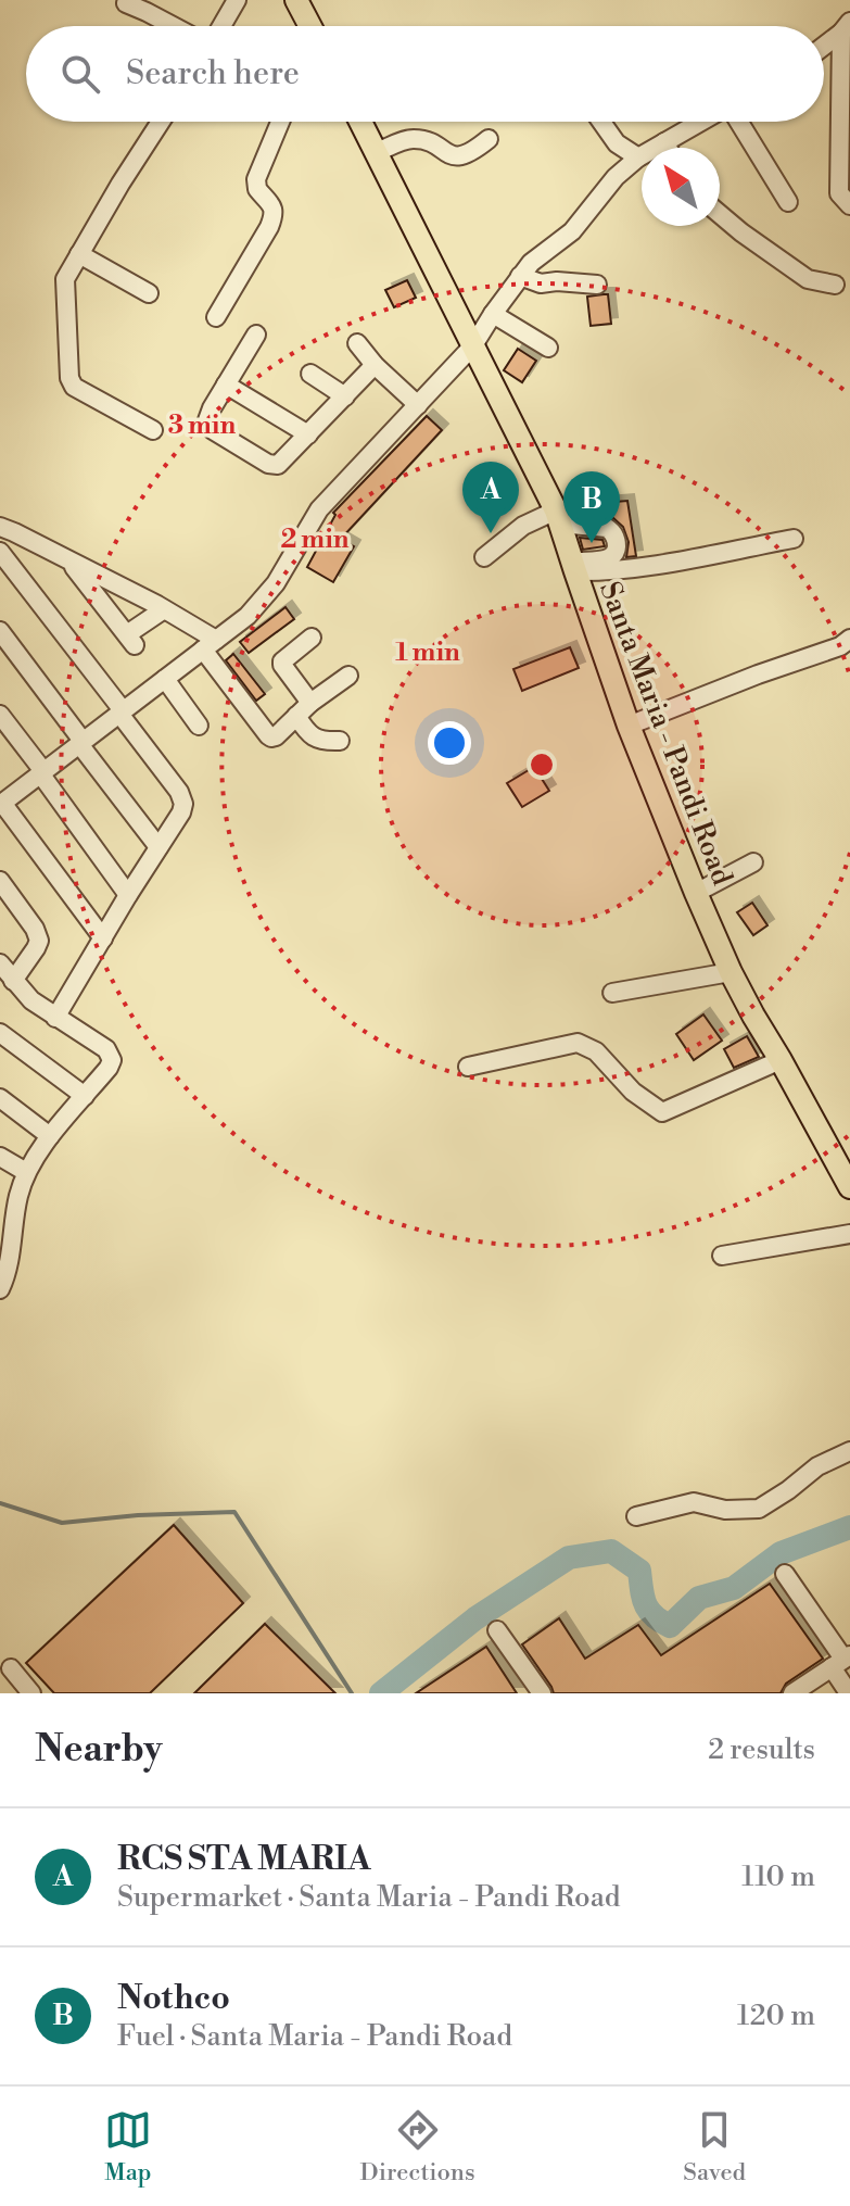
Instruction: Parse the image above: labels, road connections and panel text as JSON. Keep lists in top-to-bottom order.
{
  "streets": {
    "main road": ["Santa Maria - Pandi Road"]
  },
  "north": "top left",
  "page": {
    "search": "Search here",
    "pins": ["A", "B"],
    "heading": ["Nearby", "2 results"],
    "list": [
      {
        "mark": "A",
        "name": "RCS STA MARIA",
        "note": "Supermarket · Santa Maria - Pandi Road",
        "value": "110 m"
      },
      {
        "mark": "B",
        "name": "Nothco",
        "note": "Fuel · Santa Maria - Pandi Road",
        "value": "120 m"
      }
    ],
    "nav": ["Map", "Directions", "Saved"]
  },
  "rings": ["3 min", "2 min", "1 min"]
}
